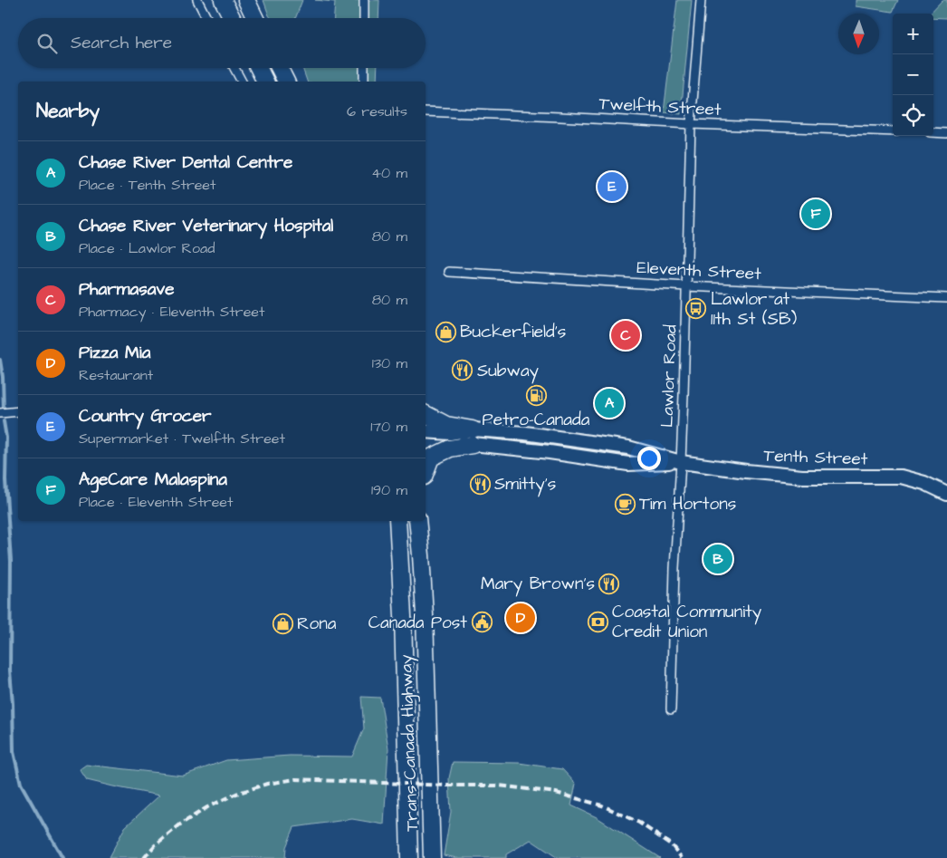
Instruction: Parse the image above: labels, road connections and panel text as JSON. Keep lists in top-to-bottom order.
{
  "streets": {
    "highway": ["Trans-Canada Highway"],
    "street": [
      "Twelfth Street",
      "Eleventh Street",
      "Lawlor Road",
      "Tenth Street"
    ]
  },
  "crossings": [
    ["Twelfth Street", "Lawlor Road"],
    ["Eleventh Street", "Lawlor Road"],
    ["Lawlor Road", "Tenth Street"]
  ],
  "places": {
    "bus stop": ["Lawlor at 11th St (SB)"],
    "shop": ["Buckerfield's", "Rona"],
    "restaurant": ["Subway", "Smitty's", "Mary Brown's"],
    "fuel station": ["Petro-Canada"],
    "cafe": ["Tim Hortons"],
    "bank": ["Coastal Community Credit Union"],
    "public building": ["Canada Post"]
  },
  "north": "bottom",
  "page": {
    "map_buttons": ["+", "−"],
    "search": "Search here",
    "heading": ["Nearby", "6 results"],
    "list": [
      {
        "mark": "A",
        "name": "Chase River Dental Centre",
        "note": "Place · Tenth Street",
        "value": "40 m"
      },
      {
        "mark": "B",
        "name": "Chase River Veterinary Hospital",
        "note": "Place · Lawlor Road",
        "value": "80 m"
      },
      {
        "mark": "C",
        "name": "Pharmasave",
        "note": "Pharmacy · Eleventh Street",
        "value": "80 m"
      },
      {
        "mark": "D",
        "name": "Pizza Mia",
        "note": "Restaurant",
        "value": "130 m"
      },
      {
        "mark": "E",
        "name": "Country Grocer",
        "note": "Supermarket · Twelfth Street",
        "value": "170 m"
      },
      {
        "mark": "F",
        "name": "AgeCare Malaspina",
        "note": "Place · Eleventh Street",
        "value": "190 m"
      }
    ],
    "pins": [
      "E",
      "F",
      "C",
      "A",
      "B",
      "D"
    ]
  }
}
